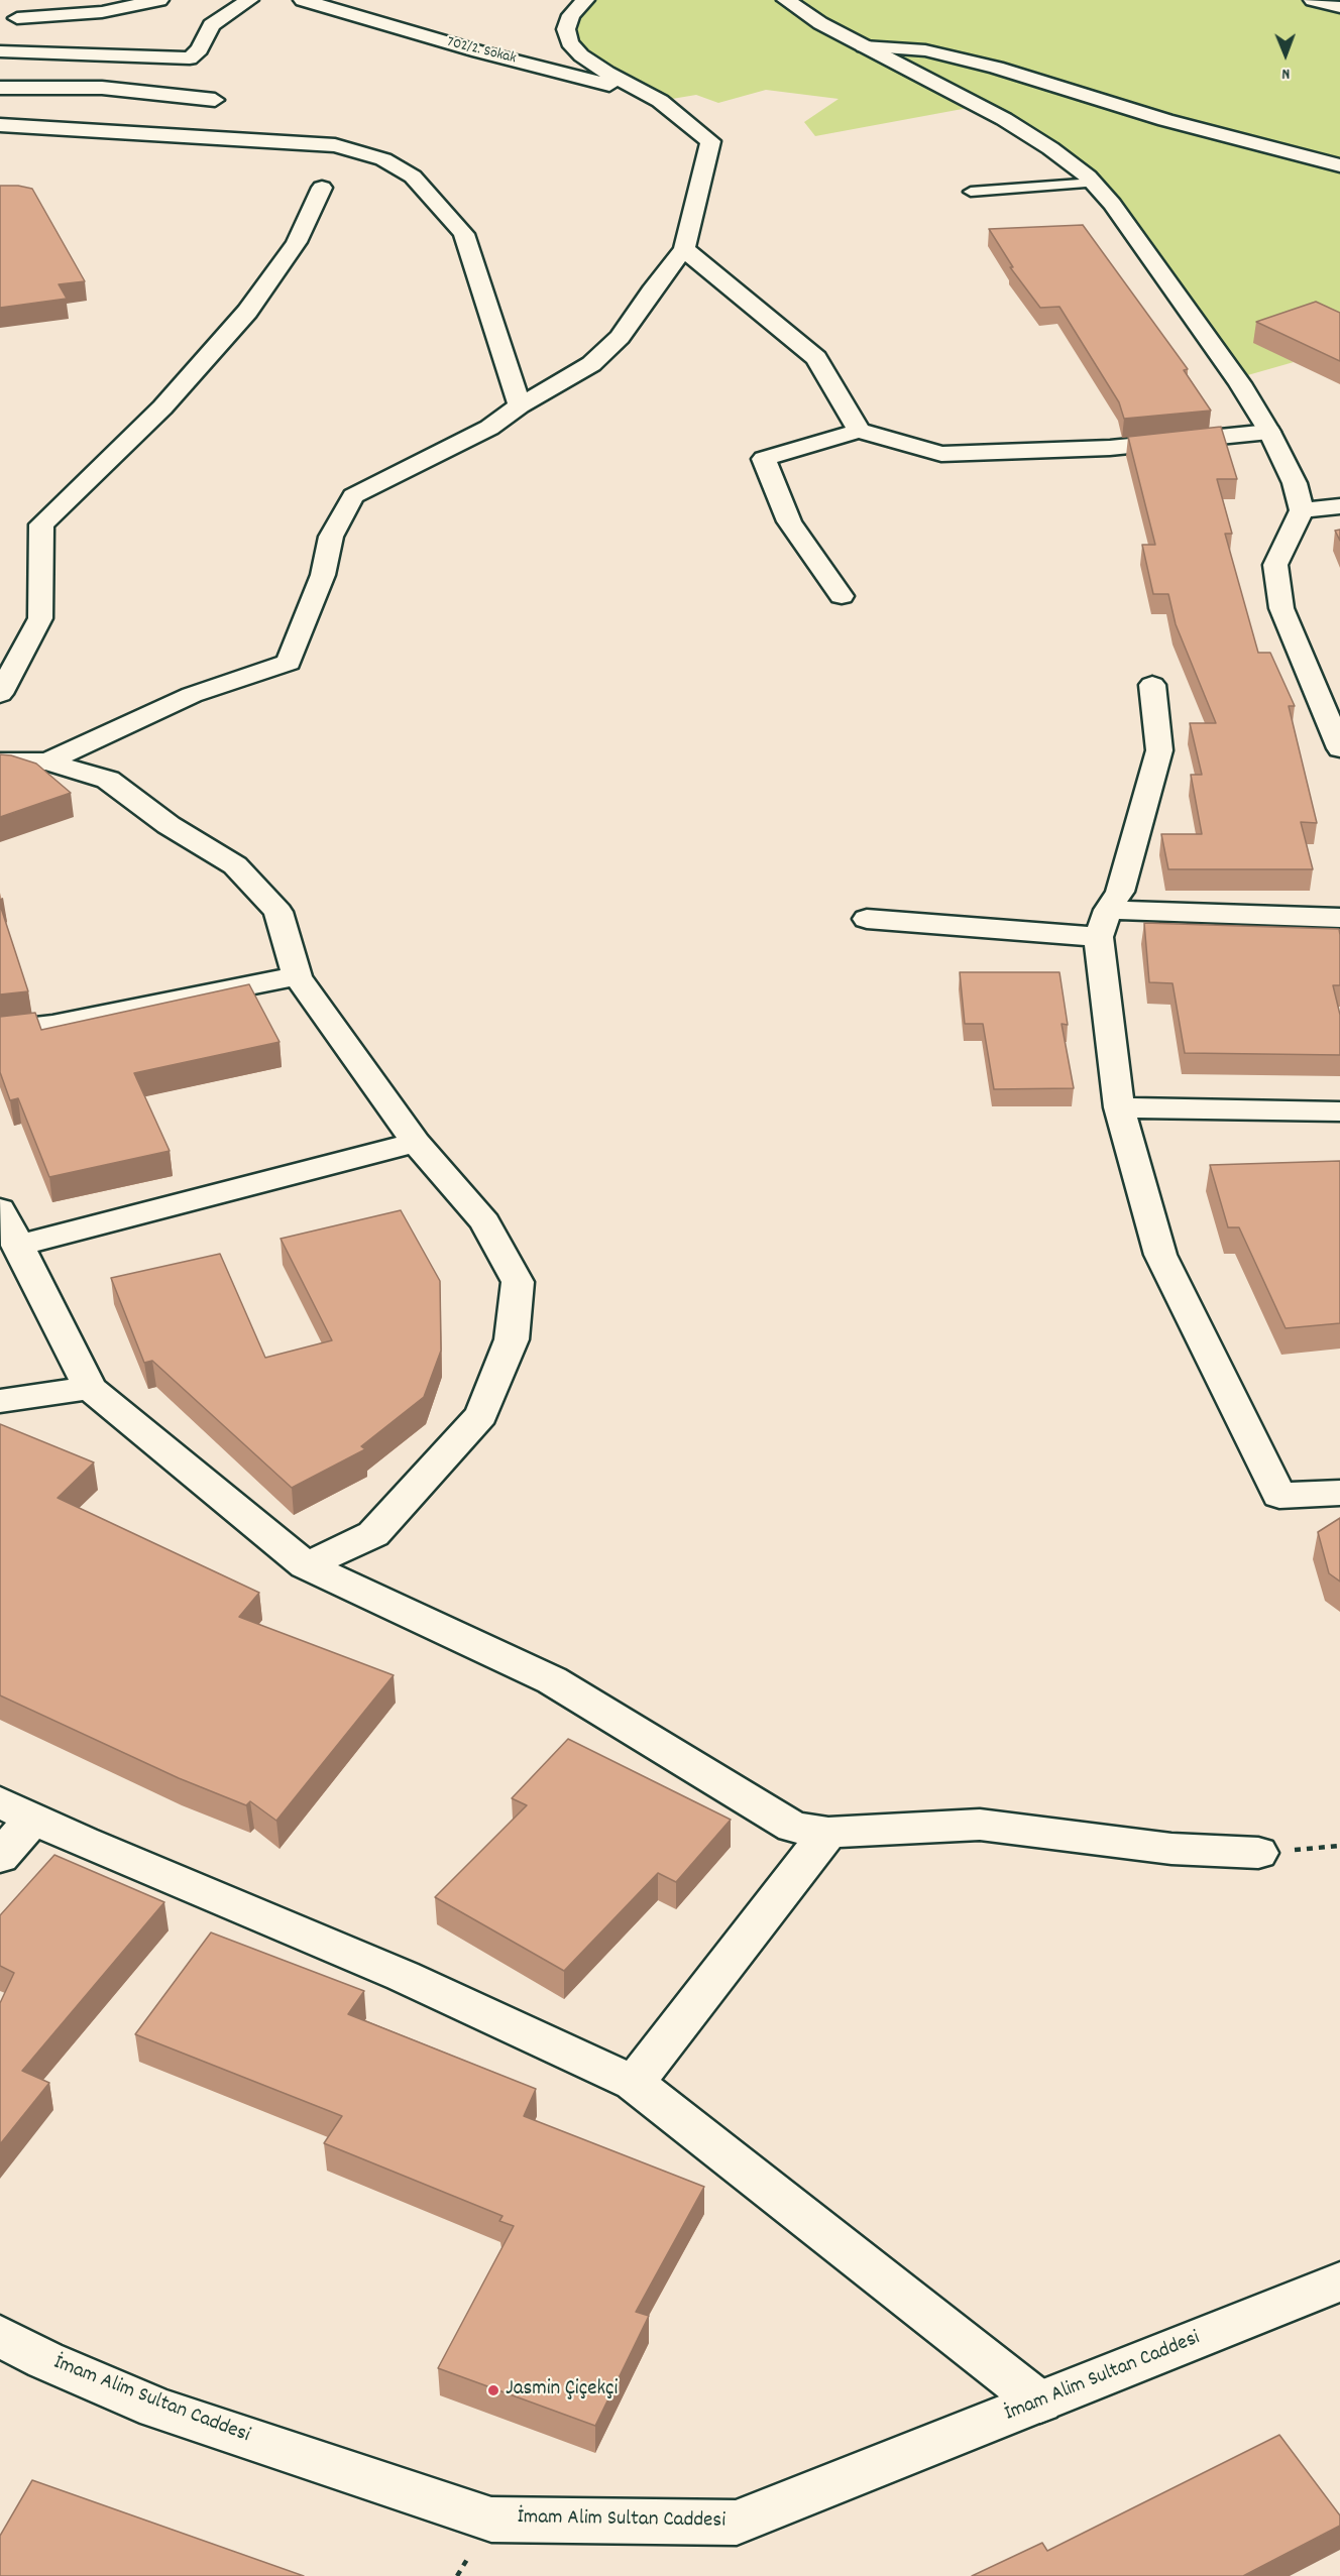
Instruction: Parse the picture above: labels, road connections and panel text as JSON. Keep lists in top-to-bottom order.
{
  "streets": {
    "street": ["702/2. Sokak", "İmam Alim Sultan Caddesi"]
  },
  "places": ["Jasmin Çiçekçi"],
  "north": "bottom"
}
